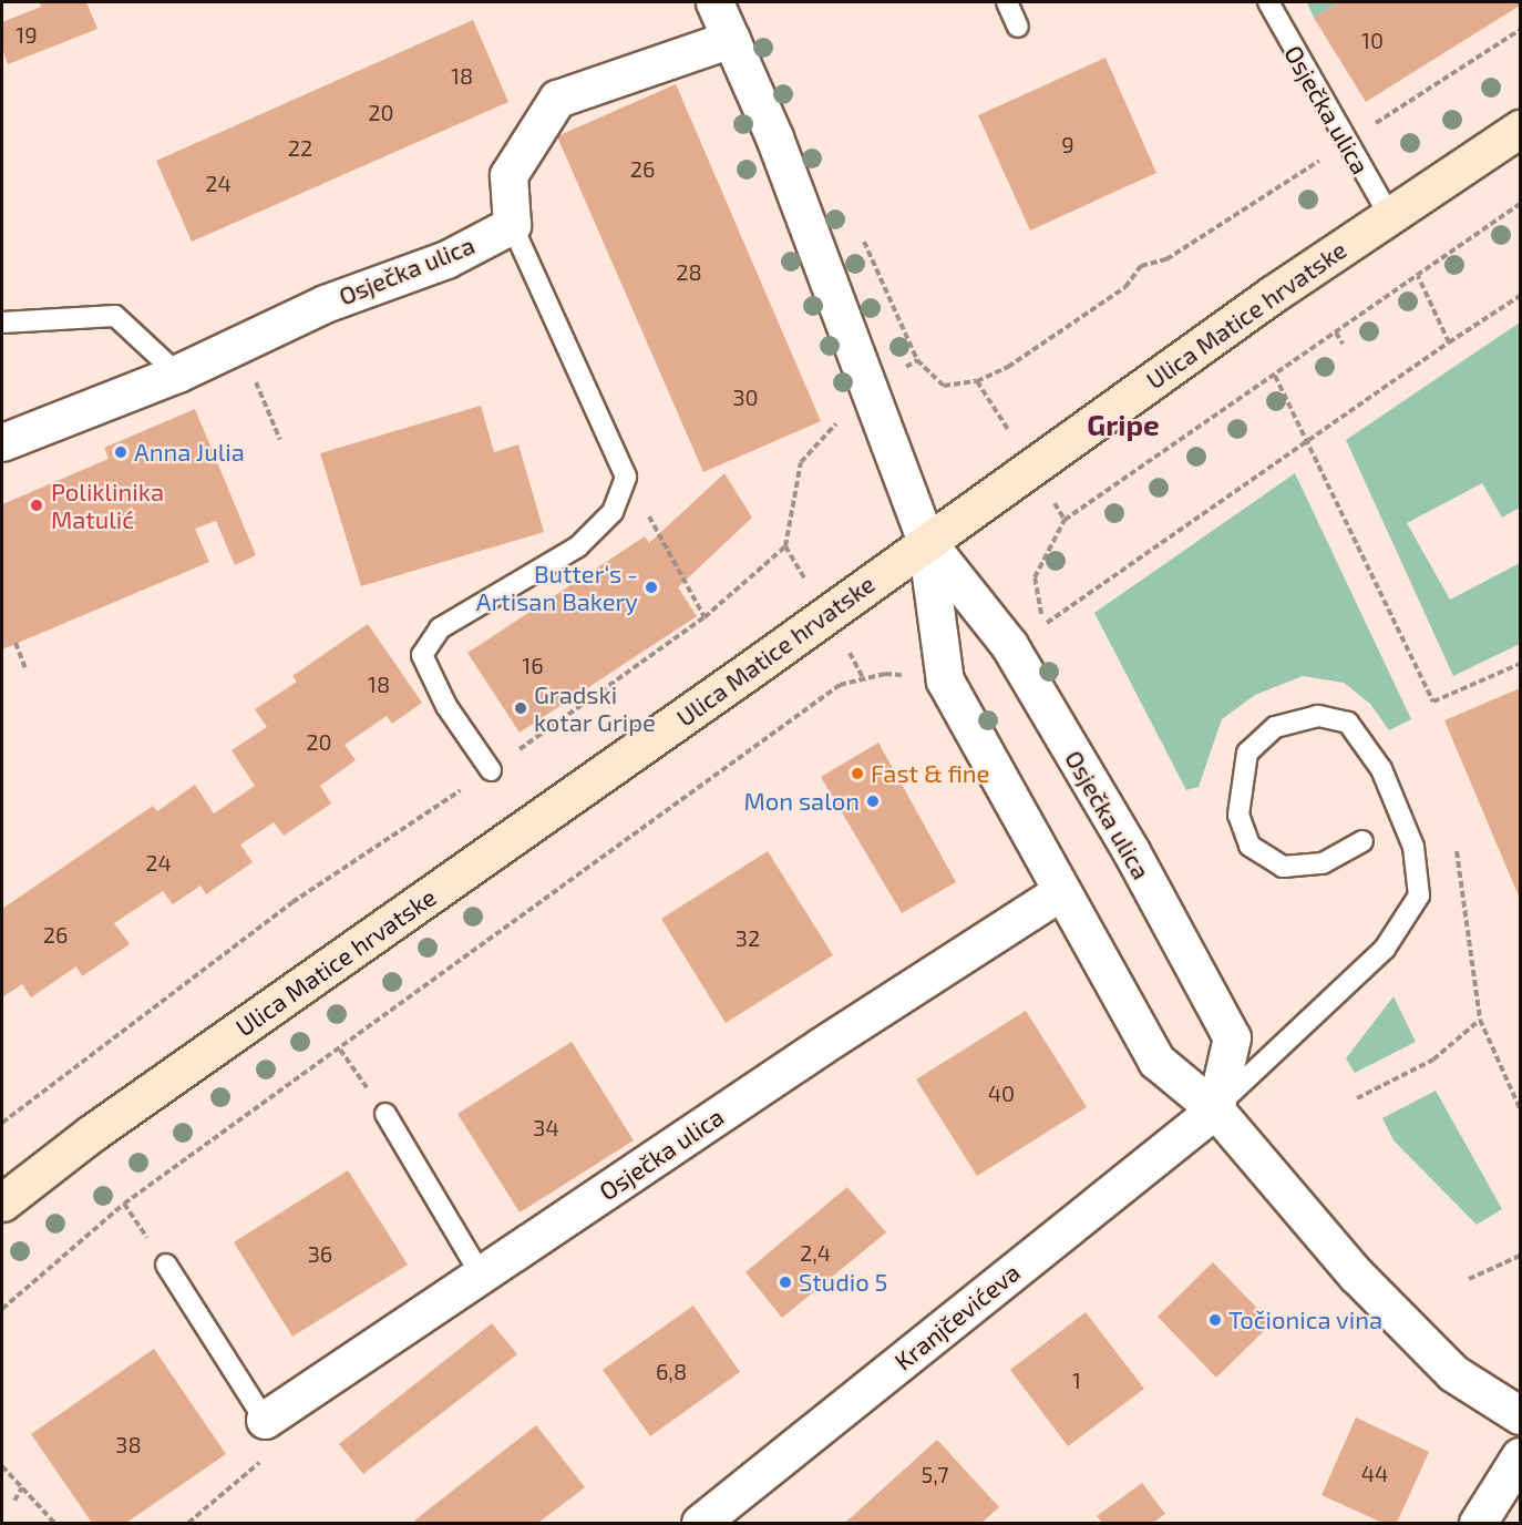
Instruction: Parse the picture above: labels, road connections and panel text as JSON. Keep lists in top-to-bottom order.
{
  "streets": {
    "street": ["Osječka ulica", "Ulica Matice hrvatske", "Kranjčevićeva"]
  },
  "crossings": [
    ["Osječka ulica", "Ulica Matice hrvatske"],
    ["Osječka ulica", "Kranjčevićeva"]
  ],
  "districts": ["Gripe"],
  "places": [
    "Anna Julia",
    "Poliklinika Matulić",
    "Butter‘s - Artisan Bakery",
    "Gradski kotar Gripe",
    "Fast & fine",
    "Mon salon",
    "Studio 5",
    "Točionica vina"
  ],
  "house_numbers": [
    "19",
    "10",
    "18",
    "20",
    "9",
    "22",
    "26",
    "24",
    "28",
    "30",
    "16",
    "18",
    "20",
    "24",
    "26",
    "32",
    "40",
    "34",
    "2,4",
    "36",
    "6,8",
    "1",
    "38",
    "44",
    "5,7"
  ]
}
